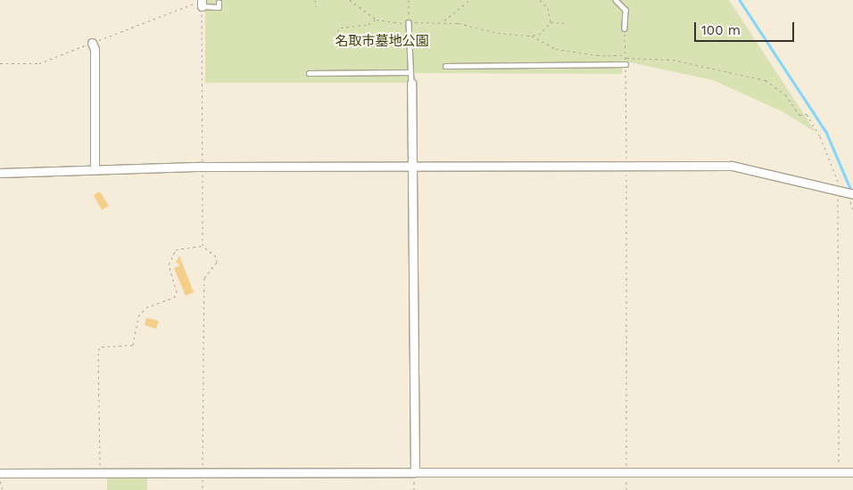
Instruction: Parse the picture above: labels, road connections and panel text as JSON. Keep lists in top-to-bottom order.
{
  "parks": ["名取市墓地公園"],
  "scale_bar": "100 m"
}
